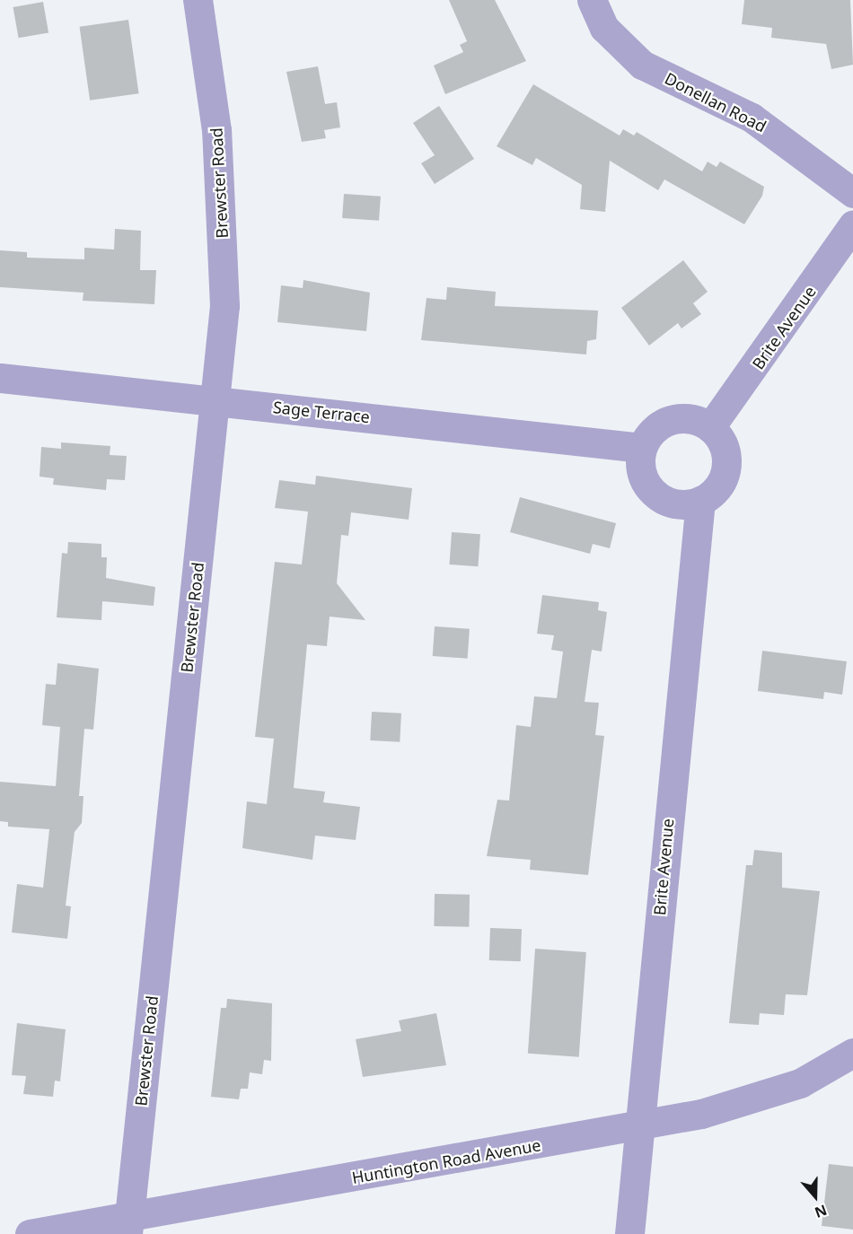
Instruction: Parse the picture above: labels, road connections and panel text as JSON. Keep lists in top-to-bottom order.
{
  "streets": {
    "street": [
      "Donellan Road",
      "Brewster Road",
      "Brite Avenue",
      "Sage Terrace",
      "Huntington Road Avenue"
    ]
  },
  "crossings": [
    ["Brewster Road", "Sage Terrace"],
    ["Brewster Road", "Huntington Road Avenue"],
    ["Brite Avenue", "Sage Terrace"],
    ["Brite Avenue", "Huntington Road Avenue"]
  ],
  "north": "bottom"
}
